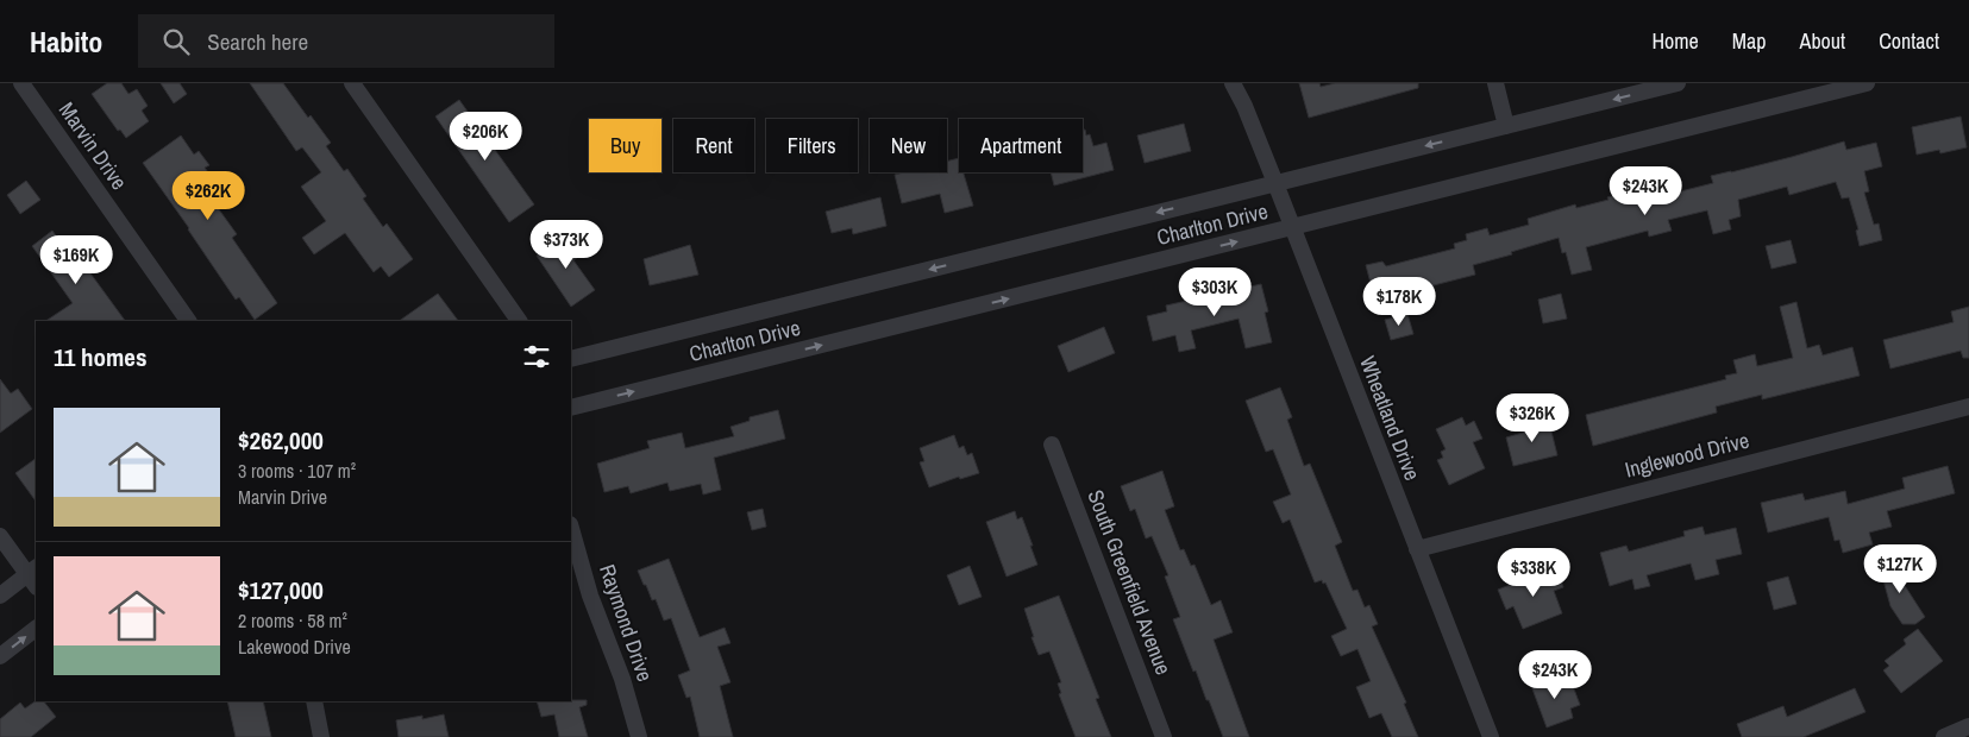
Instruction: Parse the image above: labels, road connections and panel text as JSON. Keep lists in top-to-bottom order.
{
  "streets": {
    "street": [
      "Marvin Drive",
      "Charlton Drive",
      "Wheatland Drive",
      "Inglewood Drive",
      "South Greenfield Avenue",
      "Raymond Drive"
    ]
  },
  "crossings": [
    ["Charlton Drive", "Wheatland Drive"],
    ["Wheatland Drive", "Inglewood Drive"]
  ],
  "page": {
    "header": "Habito",
    "search": "Search here",
    "nav": [
      "Home",
      "Map",
      "About",
      "Contact"
    ],
    "price": [
      "$206K",
      "$243K",
      "$262K",
      "$373K",
      "$169K",
      "$303K",
      "$178K",
      "$326K",
      "$127K",
      "$338K",
      "$243K"
    ],
    "chip": [
      "Buy",
      "Rent",
      "Filters",
      "New",
      "Apartment"
    ],
    "heading": "11 homes",
    "list": [
      {
        "name": "$262,000",
        "note": "3 rooms · 107 m² · Marvin Drive"
      },
      {
        "name": "$127,000",
        "note": "2 rooms · 58 m² · Lakewood Drive"
      }
    ]
  }
}
